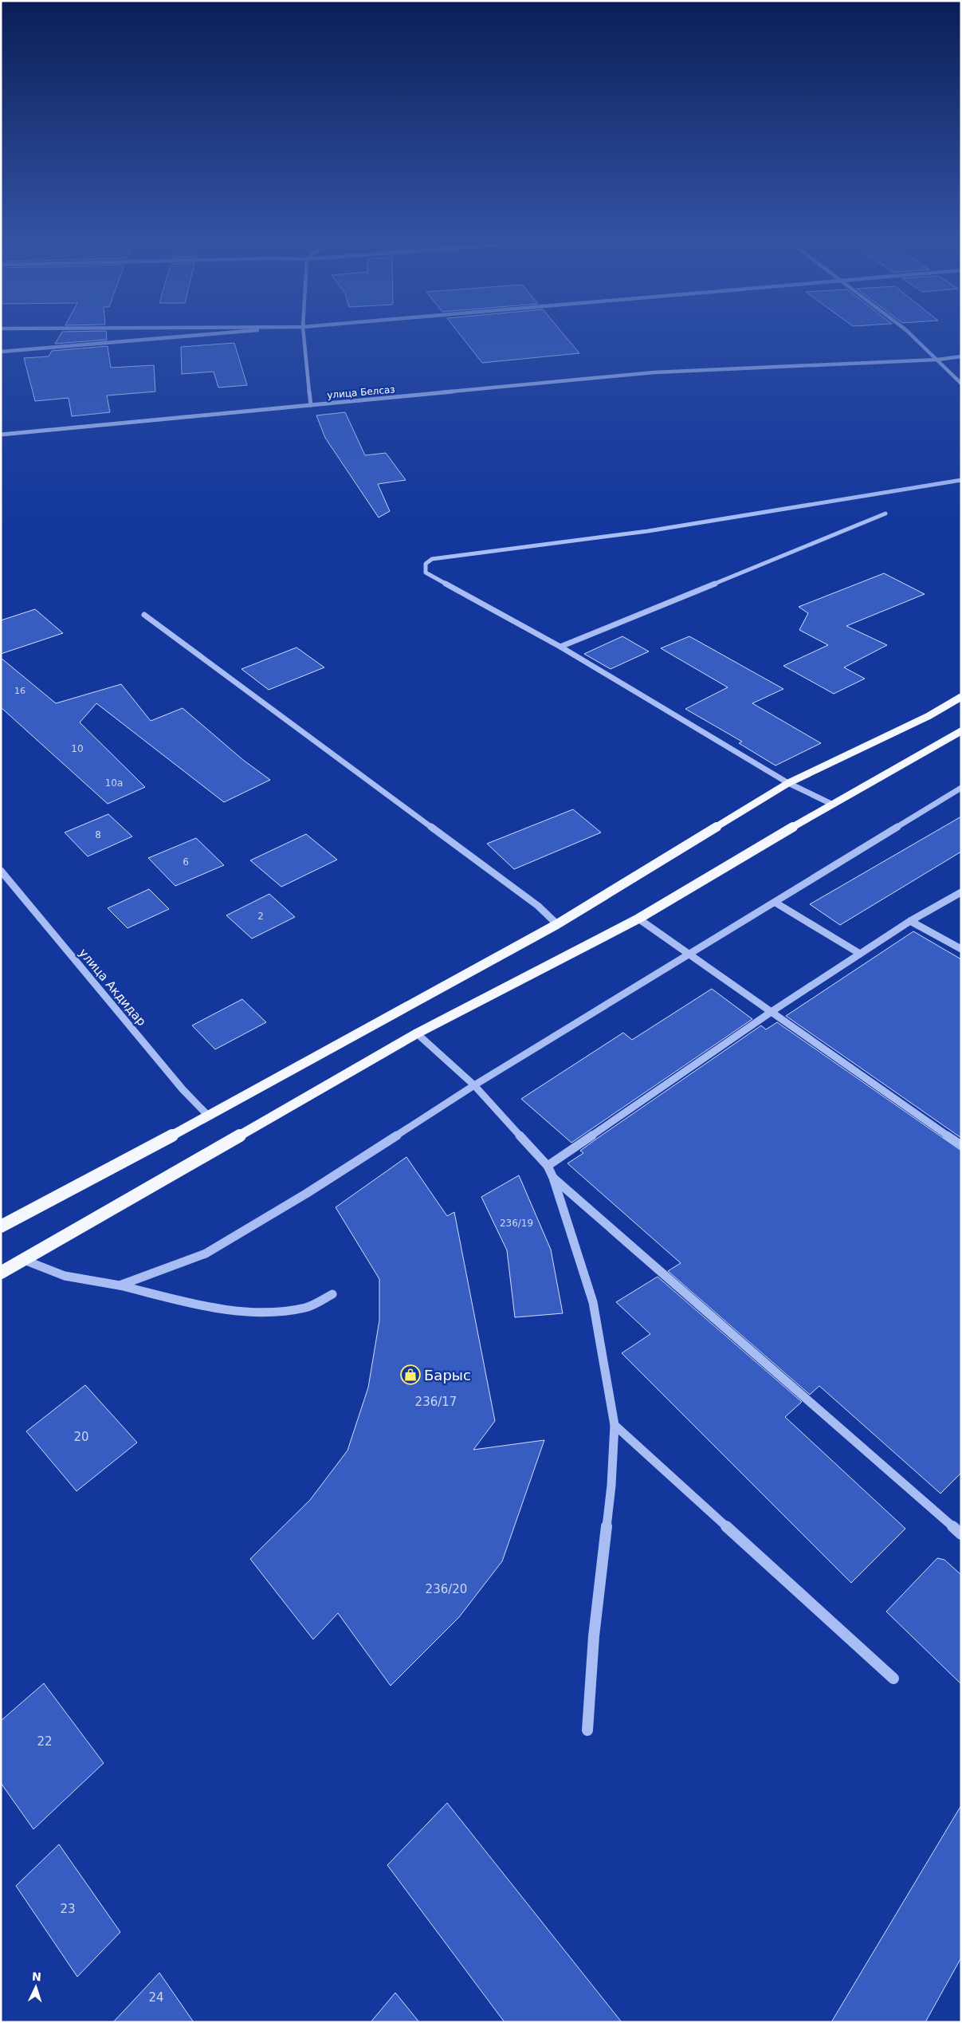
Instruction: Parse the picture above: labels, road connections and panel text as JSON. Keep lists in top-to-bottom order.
{
  "streets": {
    "street": ["улица Белсаз", "улица Акдидар"]
  },
  "places": {
    "shop": ["Барыс"]
  },
  "house_numbers": [
    "16",
    "10",
    "10а",
    "8",
    "6",
    "2",
    "236/19",
    "236/17",
    "20",
    "236/20",
    "22",
    "23",
    "24"
  ],
  "north": "top"
}
